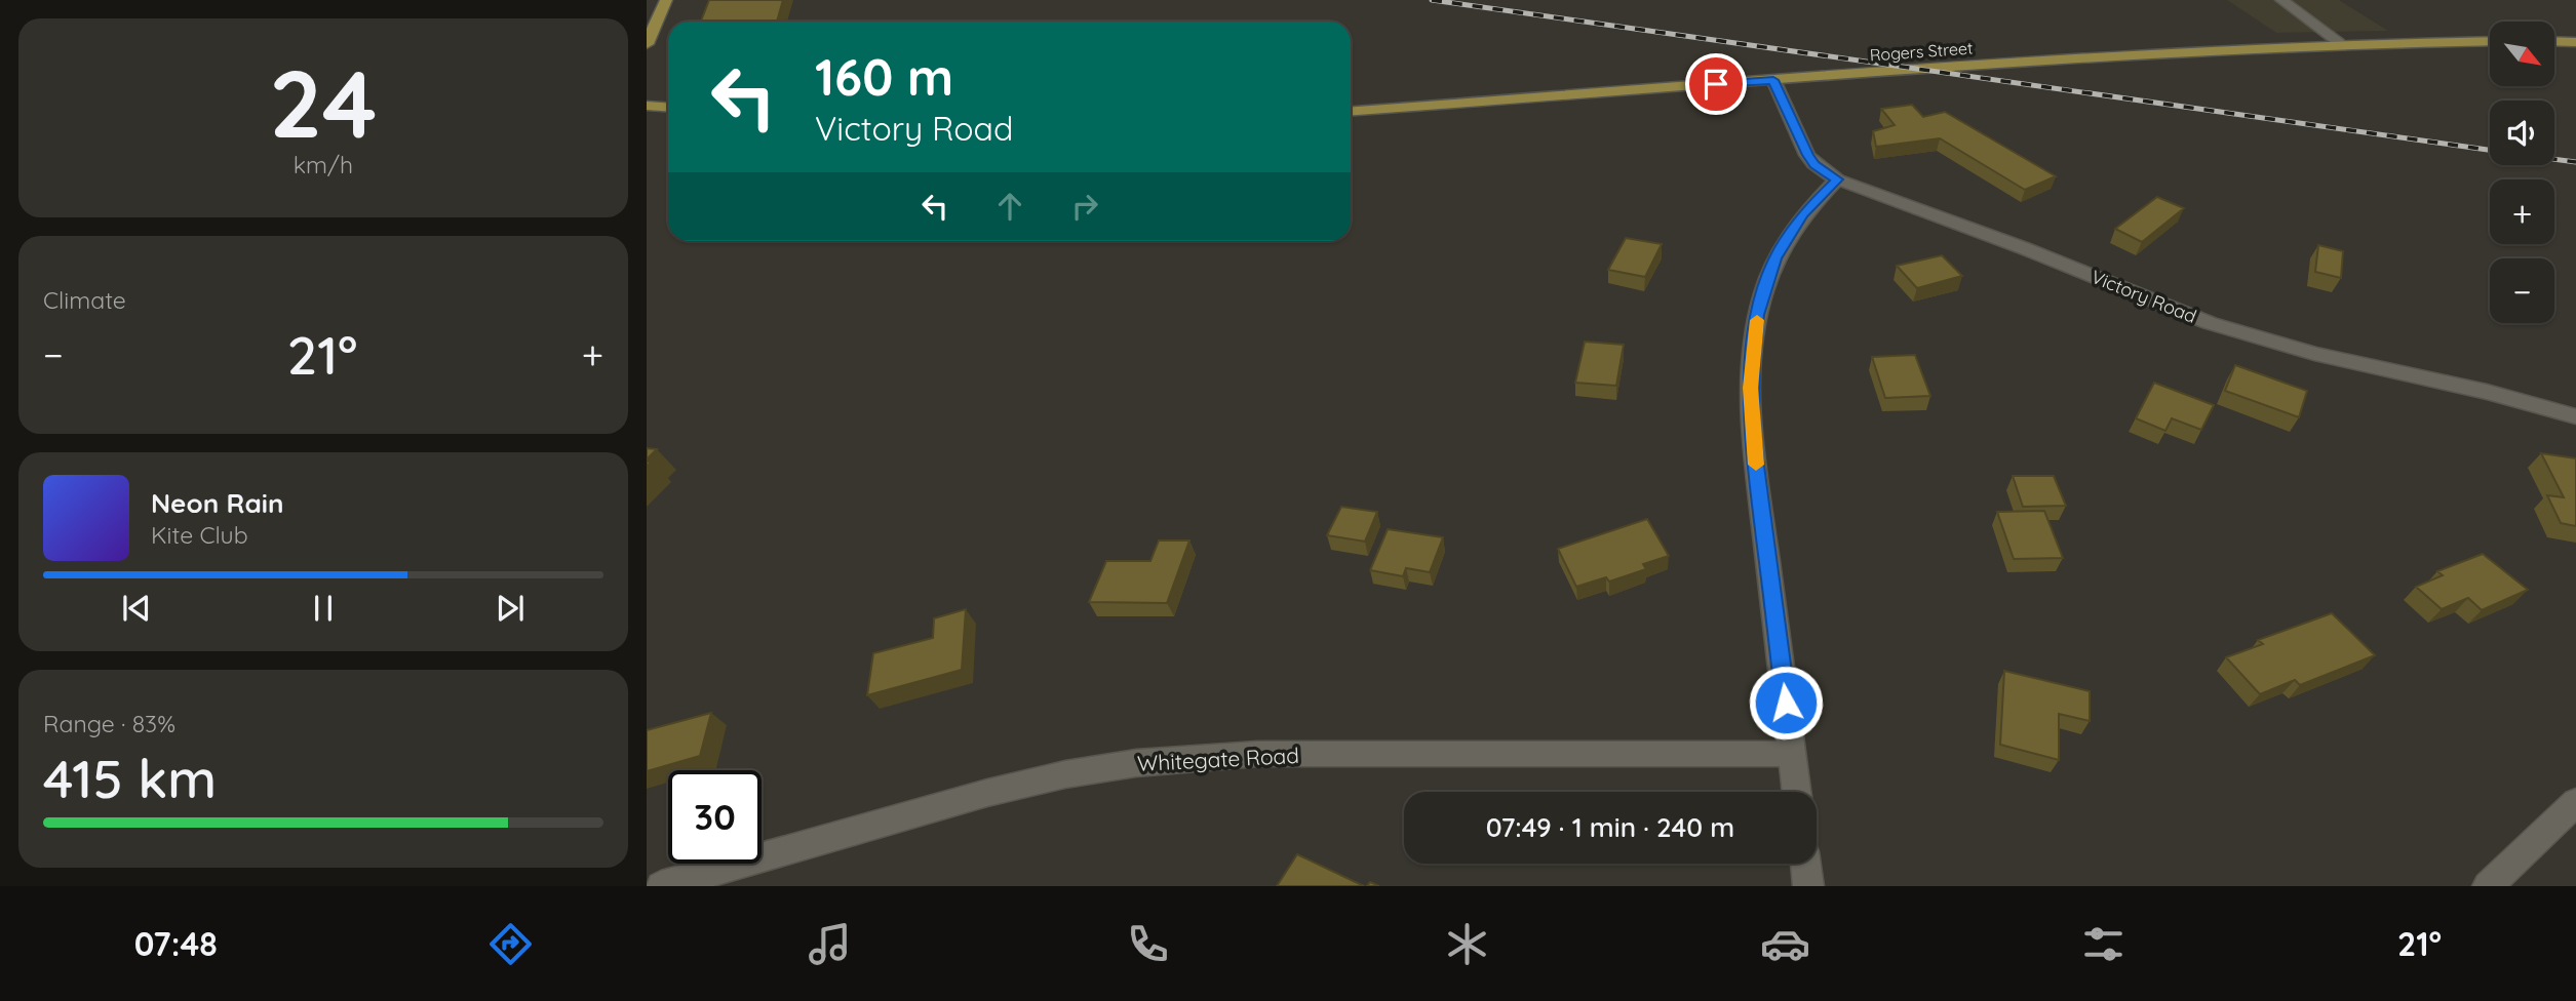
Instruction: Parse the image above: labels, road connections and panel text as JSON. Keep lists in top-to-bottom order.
{
  "streets": {
    "main road": ["Rogers Street"],
    "street": ["Victory Road", "Whitegate Road"]
  },
  "crossings": [
    ["Rogers Street", "Victory Road"]
  ],
  "north": "bottom right",
  "page": {
    "tile": [
      ["24", "km/h"],
      "Climate",
      ["Range · 83%", "415 km"]
    ],
    "map_buttons": ["+", "−"],
    "turn": ["160 m", "Victory Road"],
    "heat": ["−", "21°", "+"],
    "song": ["Neon Rain", "Kite Club"],
    "limit": "30",
    "trip": "07:49 · 1 min · 240 m",
    "tabs": ["07:48", "21°"]
  }
}
